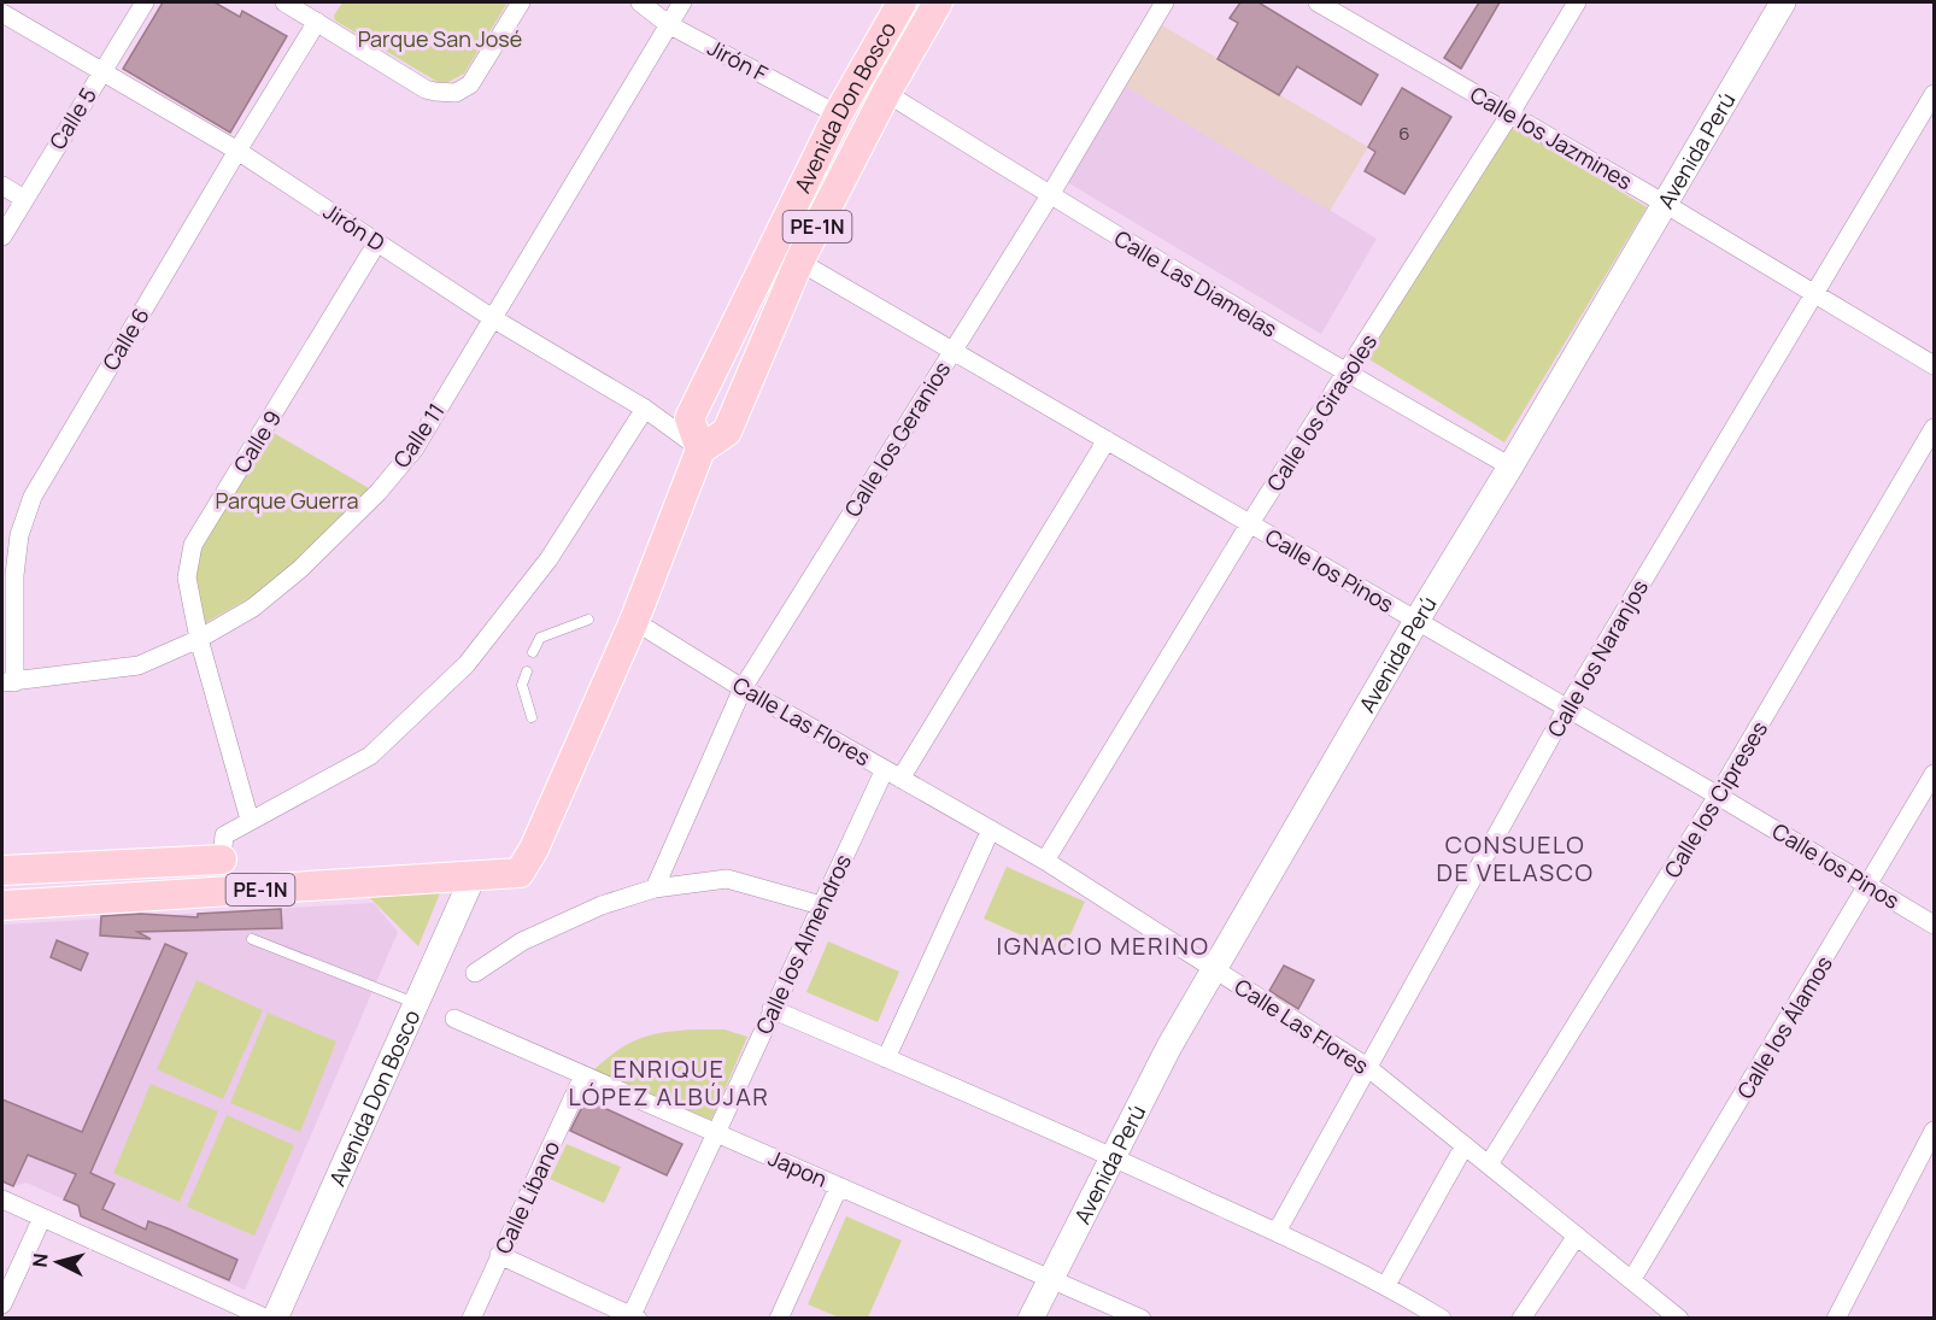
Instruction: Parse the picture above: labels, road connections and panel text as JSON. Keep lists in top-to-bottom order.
{
  "streets": {
    "main road": ["Avenida Don Bosco", "PE-1N"],
    "street": [
      "Jirón F",
      "Calle 5",
      "Calle los Jazmines",
      "Avenida Perú",
      "Jirón D",
      "Calle Las Diamelas",
      "Calle 6",
      "Calle los Girasoles",
      "Calle 11",
      "Calle los Geranios",
      "Calle 9",
      "Calle los Pinos",
      "Calle los Naranjos",
      "Calle Las Flores",
      "Calle los Cipreses",
      "Calle los Almendros",
      "Calle los Álamos",
      "Japon",
      "Calle Líbano"
    ]
  },
  "crossings": [
    ["Jirón F", "Avenida Don Bosco"],
    ["Jirón F", "Calle 11"],
    ["Avenida Don Bosco", "Jirón D"],
    ["Avenida Don Bosco", "PE-1N"],
    ["Avenida Don Bosco", "Calle Las Diamelas"],
    ["Avenida Don Bosco", "Calle los Pinos"],
    ["Calle 5", "Jirón D"],
    ["Calle los Jazmines", "Avenida Perú"],
    ["Calle los Jazmines", "Calle los Girasoles"],
    ["Calle los Jazmines", "Calle los Naranjos"],
    ["Avenida Perú", "Calle Las Diamelas"],
    ["Avenida Perú", "Calle los Pinos"],
    ["Avenida Perú", "Calle Las Flores"],
    ["Avenida Perú", "Japon"],
    ["Jirón D", "PE-1N"],
    ["Jirón D", "Calle 6"],
    ["Jirón D", "Calle 11"],
    ["Jirón D", "Calle 9"],
    ["PE-1N", "Calle Las Flores"],
    ["Calle Las Diamelas", "Calle los Girasoles"],
    ["Calle Las Diamelas", "Calle los Geranios"],
    ["Calle 6", "Calle 11"],
    ["Calle los Girasoles", "Calle los Pinos"],
    ["Calle los Girasoles", "Calle Las Flores"],
    ["Calle 11", "Calle 9"],
    ["Calle los Geranios", "Calle los Pinos"],
    ["Calle los Geranios", "Calle Las Flores"],
    ["Calle los Pinos", "Calle los Naranjos"],
    ["Calle los Pinos", "Calle los Cipreses"],
    ["Calle los Pinos", "Calle los Almendros"],
    ["Calle los Pinos", "Calle los Álamos"],
    ["Calle los Naranjos", "Calle Las Flores"],
    ["Calle Las Flores", "Calle los Cipreses"],
    ["Calle Las Flores", "Calle los Almendros"],
    ["Calle Las Flores", "Calle los Álamos"],
    ["Calle los Almendros", "Japon"],
    ["Japon", "Calle Líbano"]
  ],
  "districts": ["CONSUELO DE VELASCO", "IGNACIO MERINO", "ENRIQUE LÓPEZ ALBÚJAR"],
  "parks": ["Parque San José", "Parque Guerra"],
  "house_numbers": ["6"],
  "north": "left"
}
